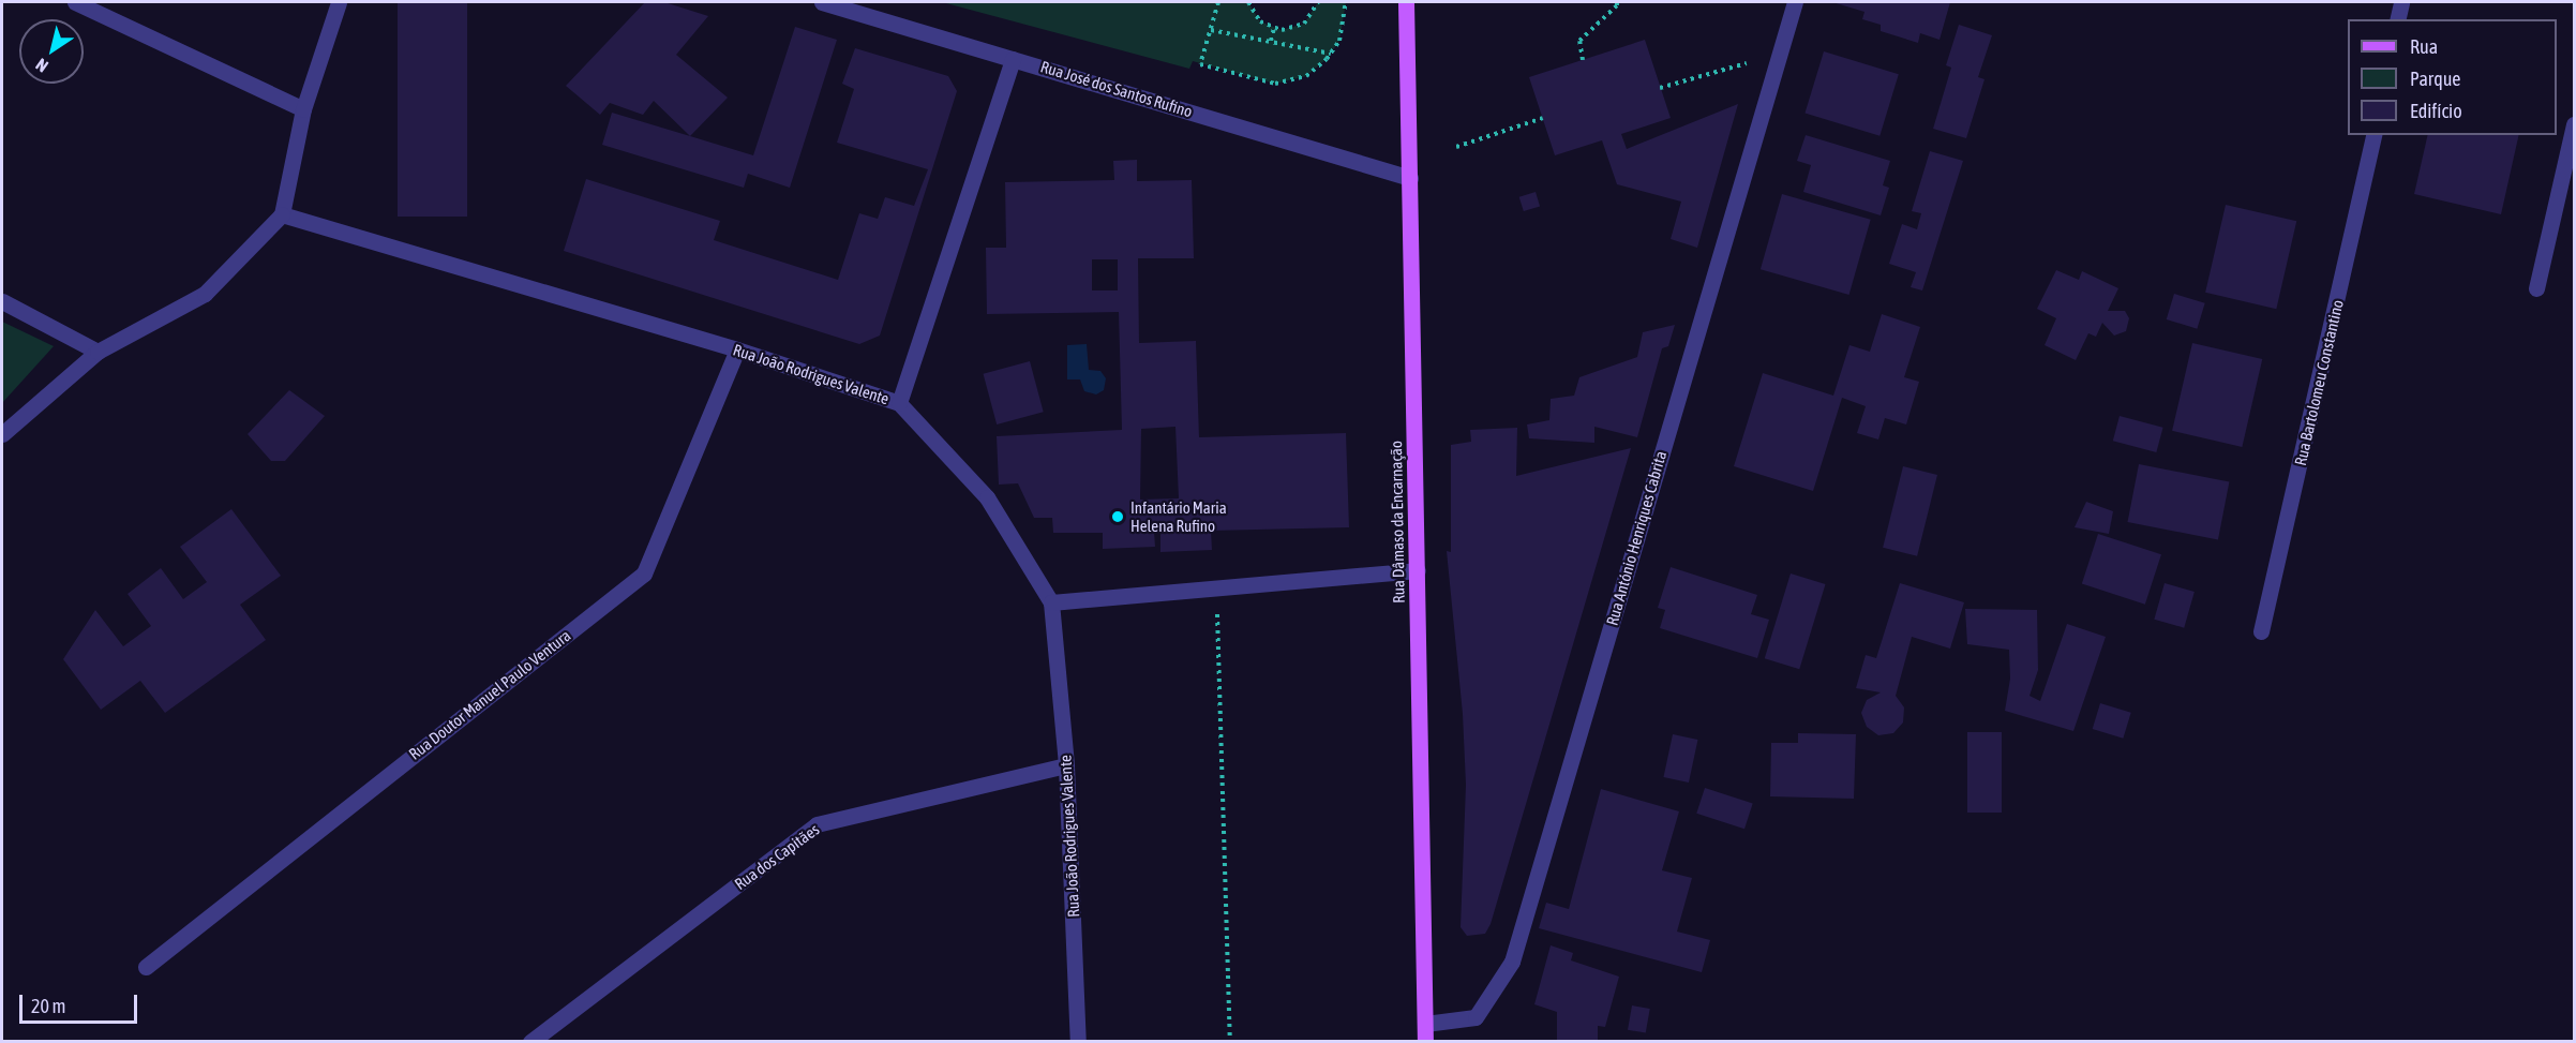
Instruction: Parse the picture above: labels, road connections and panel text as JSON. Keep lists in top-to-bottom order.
{
  "streets": {
    "main road": ["Rua Dâmaso da Encarnação"],
    "street": [
      "Rua José dos Santos Rufino",
      "Rua João Rodrigues Valente",
      "Rua Bartolomeu Constantino",
      "Rua António Henriques Cabrita",
      "Rua Doutor Manuel Paulo Ventura",
      "Rua dos Capitães"
    ]
  },
  "crossings": [
    ["Rua José dos Santos Rufino", "Rua Dâmaso da Encarnação"],
    ["Rua João Rodrigues Valente", "Rua Doutor Manuel Paulo Ventura"],
    ["Rua João Rodrigues Valente", "Rua dos Capitães"],
    ["Rua Dâmaso da Encarnação", "Rua António Henriques Cabrita"]
  ],
  "places": ["Infantário Maria Helena Rufino"],
  "legend": ["Rua", "Parque", "Edifício"],
  "scale_bar": "20 m",
  "north": "bottom left"
}
